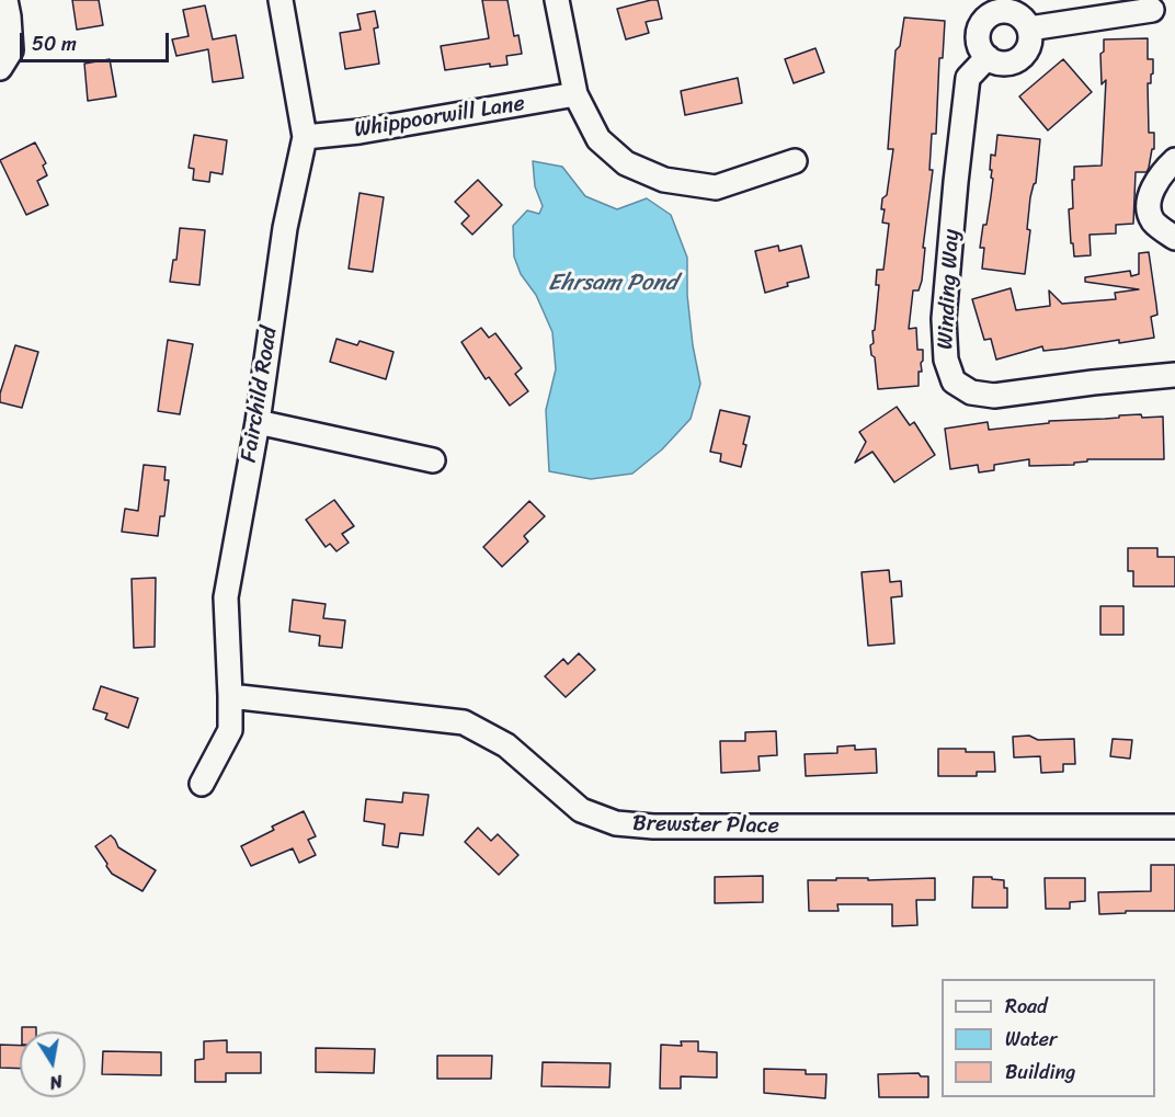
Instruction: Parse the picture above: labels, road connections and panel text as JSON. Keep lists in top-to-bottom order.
{
  "streets": {
    "street": [
      "Whippoorwill Lane",
      "Winding Way",
      "Fairchild Road",
      "Brewster Place"
    ]
  },
  "crossings": [
    ["Whippoorwill Lane", "Fairchild Road"],
    ["Fairchild Road", "Brewster Place"]
  ],
  "water": ["Ehrsam Pond"],
  "legend": ["Road", "Water", "Building"],
  "scale_bar": "50 m",
  "north": "bottom"
}
